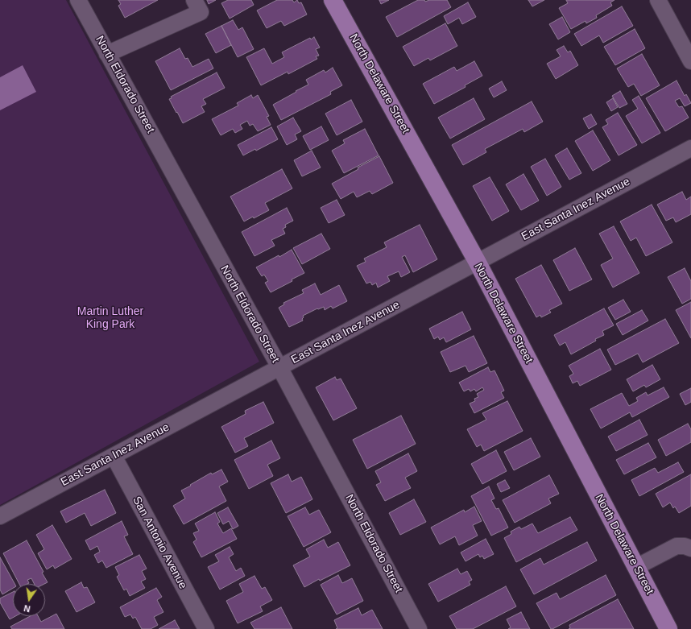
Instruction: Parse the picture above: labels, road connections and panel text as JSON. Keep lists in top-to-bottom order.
{
  "streets": {
    "main road": ["North Delaware Street"],
    "street": ["North Eldorado Street", "East Santa Inez Avenue", "San Antonio Avenue"]
  },
  "crossings": [
    ["North Delaware Street", "East Santa Inez Avenue"],
    ["North Eldorado Street", "East Santa Inez Avenue"],
    ["East Santa Inez Avenue", "San Antonio Avenue"]
  ],
  "parks": ["Martin Luther King Park"],
  "north": "bottom"
}
